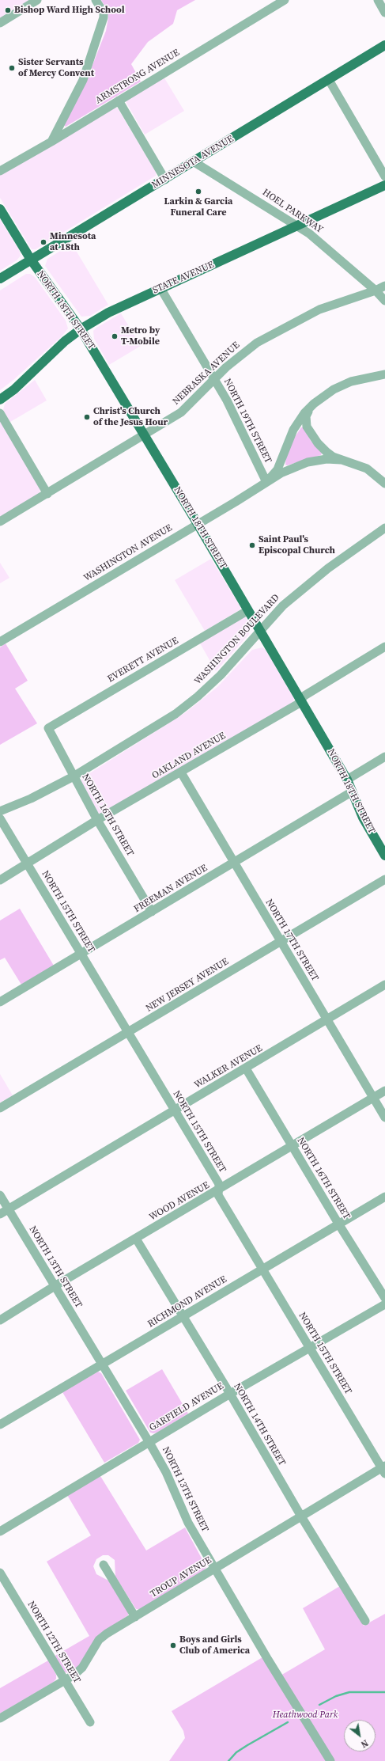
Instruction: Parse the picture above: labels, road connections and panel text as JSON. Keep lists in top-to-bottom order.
{
  "streets": {
    "main road": ["MINNESOTA AVENUE", "STATE AVENUE", "NORTH 18TH STREET"],
    "street": [
      "ARMSTRONG AVENUE",
      "HOEL PARKWAY",
      "NEBRASKA AVENUE",
      "NORTH 19TH STREET",
      "WASHINGTON AVENUE",
      "WASHINGTON BOULEVARD",
      "EVERETT AVENUE",
      "OAKLAND AVENUE",
      "NORTH 16TH STREET",
      "FREEMAN AVENUE",
      "NORTH 15TH STREET",
      "NORTH 17TH STREET",
      "NEW JERSEY AVENUE",
      "WALKER AVENUE",
      "WOOD AVENUE",
      "NORTH 13TH STREET",
      "RICHMOND AVENUE",
      "GARFIELD AVENUE",
      "NORTH 14TH STREET",
      "TROUP AVENUE",
      "NORTH 12TH STREET"
    ]
  },
  "crossings": [
    ["MINNESOTA AVENUE", "HOEL PARKWAY"],
    ["MINNESOTA AVENUE", "NORTH 18TH STREET"],
    ["HOEL PARKWAY", "STATE AVENUE"],
    ["HOEL PARKWAY", "NEBRASKA AVENUE"],
    ["STATE AVENUE", "NORTH 18TH STREET"],
    ["STATE AVENUE", "NORTH 19TH STREET"],
    ["NORTH 18TH STREET", "NEBRASKA AVENUE"],
    ["NORTH 18TH STREET", "WASHINGTON AVENUE"],
    ["NORTH 18TH STREET", "WASHINGTON BOULEVARD"],
    ["NORTH 18TH STREET", "EVERETT AVENUE"],
    ["NORTH 18TH STREET", "OAKLAND AVENUE"],
    ["NORTH 18TH STREET", "FREEMAN AVENUE"],
    ["NEBRASKA AVENUE", "NORTH 19TH STREET"],
    ["NORTH 19TH STREET", "WASHINGTON AVENUE"],
    ["WASHINGTON BOULEVARD", "NORTH 16TH STREET"],
    ["EVERETT AVENUE", "NORTH 16TH STREET"],
    ["OAKLAND AVENUE", "NORTH 16TH STREET"],
    ["OAKLAND AVENUE", "NORTH 15TH STREET"],
    ["OAKLAND AVENUE", "NORTH 17TH STREET"],
    ["NORTH 16TH STREET", "FREEMAN AVENUE"],
    ["NORTH 16TH STREET", "WALKER AVENUE"],
    ["NORTH 16TH STREET", "WOOD AVENUE"],
    ["NORTH 16TH STREET", "RICHMOND AVENUE"],
    ["FREEMAN AVENUE", "NORTH 15TH STREET"],
    ["FREEMAN AVENUE", "NORTH 17TH STREET"],
    ["NORTH 15TH STREET", "NEW JERSEY AVENUE"],
    ["NORTH 15TH STREET", "WALKER AVENUE"],
    ["NORTH 15TH STREET", "WOOD AVENUE"],
    ["NORTH 15TH STREET", "RICHMOND AVENUE"],
    ["NORTH 15TH STREET", "GARFIELD AVENUE"],
    ["NORTH 15TH STREET", "TROUP AVENUE"],
    ["NORTH 17TH STREET", "NEW JERSEY AVENUE"],
    ["NORTH 17TH STREET", "WALKER AVENUE"],
    ["NORTH 17TH STREET", "WOOD AVENUE"],
    ["WALKER AVENUE", "NORTH 13TH STREET"],
    ["WOOD AVENUE", "NORTH 13TH STREET"],
    ["WOOD AVENUE", "NORTH 14TH STREET"],
    ["NORTH 13TH STREET", "RICHMOND AVENUE"],
    ["NORTH 13TH STREET", "GARFIELD AVENUE"],
    ["NORTH 13TH STREET", "TROUP AVENUE"],
    ["RICHMOND AVENUE", "NORTH 14TH STREET"],
    ["GARFIELD AVENUE", "NORTH 14TH STREET"],
    ["NORTH 14TH STREET", "TROUP AVENUE"],
    ["TROUP AVENUE", "NORTH 12TH STREET"]
  ],
  "parks": ["Heathwood Park"],
  "places": [
    "Bishop Ward High School",
    "Sister Servants of Mercy Convent",
    "Larkin & Garcia Funeral Care",
    "Minnesota at 18th",
    "Metro by T-Mobile",
    "Christ's Church of the Jesus Hour",
    "Saint Paul's Episcopal Church",
    "Boys and Girls Club of America"
  ],
  "north": "bottom right"
}
